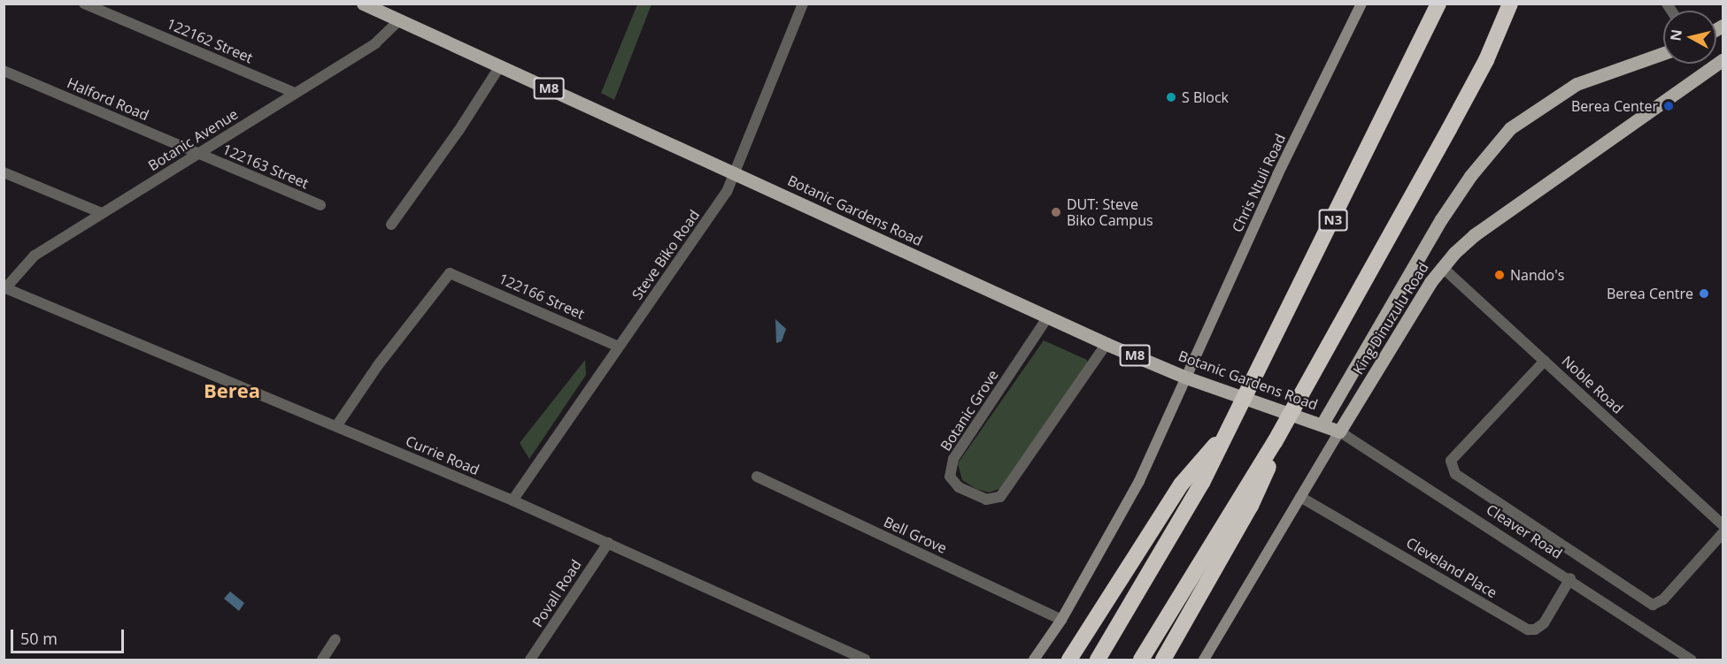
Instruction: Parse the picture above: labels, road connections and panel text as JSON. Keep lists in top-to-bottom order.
{
  "streets": {
    "highway": ["N3"],
    "main road": [
      "M8",
      "Chris Ntuli Road",
      "Botanic Gardens Road",
      "King Dinuzulu Road"
    ],
    "street": [
      "122162 Street",
      "Halford Road",
      "Botanic Avenue",
      "122163 Street",
      "Steve Biko Road",
      "122166 Street",
      "Noble Road",
      "Botanic Grove",
      "Currie Road",
      "Cleaver Road",
      "Bell Grove",
      "Cleveland Place",
      "Povall Road"
    ]
  },
  "crossings": [
    ["122162 Street", "Botanic Avenue"],
    ["Halford Road", "Botanic Avenue"],
    ["Halford Road", "122163 Street"],
    ["Botanic Avenue", "122163 Street"],
    ["Botanic Avenue", "Botanic Gardens Road"],
    ["Botanic Avenue", "Currie Road"],
    ["Chris Ntuli Road", "Botanic Gardens Road"],
    ["Botanic Gardens Road", "Steve Biko Road"],
    ["Botanic Gardens Road", "King Dinuzulu Road"],
    ["Botanic Gardens Road", "Botanic Grove"],
    ["Botanic Gardens Road", "Cleaver Road"],
    ["Steve Biko Road", "122166 Street"],
    ["Steve Biko Road", "Currie Road"],
    ["122166 Street", "Currie Road"],
    ["King Dinuzulu Road", "Noble Road"],
    ["King Dinuzulu Road", "Cleaver Road"],
    ["King Dinuzulu Road", "Cleveland Place"],
    ["Currie Road", "Povall Road"],
    ["Cleaver Road", "Cleveland Place"]
  ],
  "districts": ["Berea"],
  "places": [
    "S Block",
    "Berea Center",
    "DUT: Steve Biko Campus",
    "Nando's",
    "Berea Centre"
  ],
  "scale_bar": "50 m",
  "north": "left"
}
